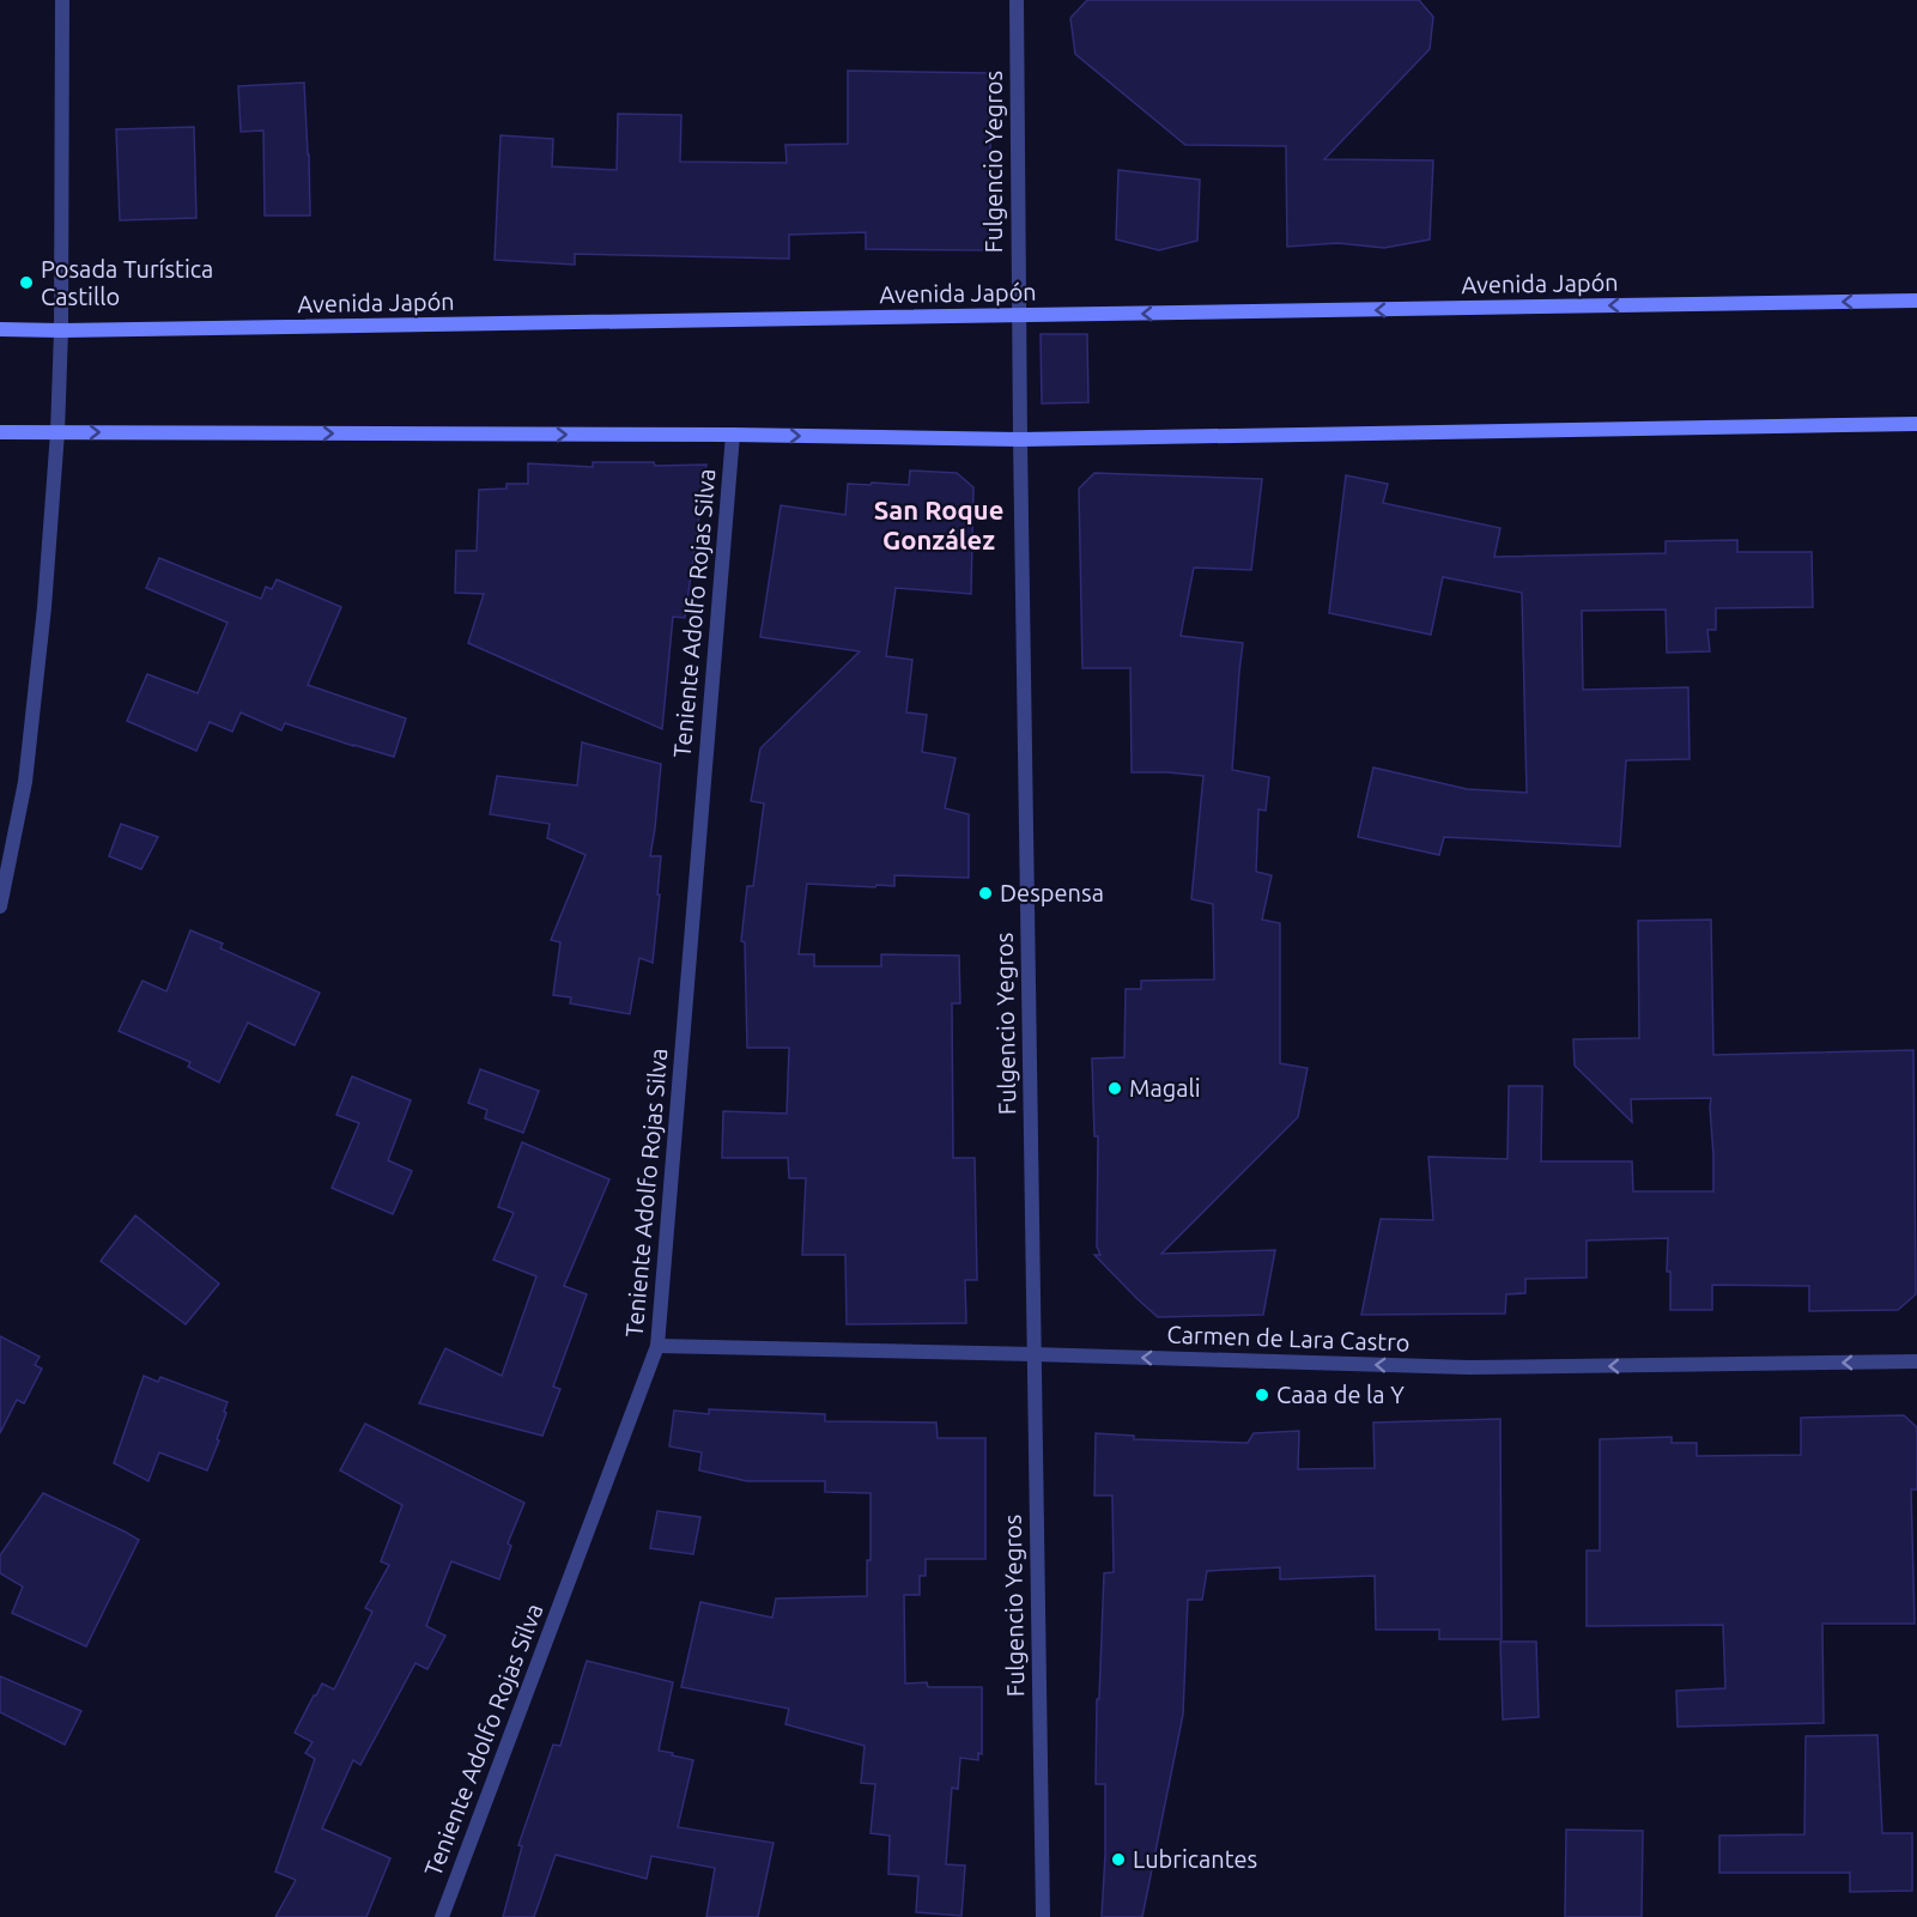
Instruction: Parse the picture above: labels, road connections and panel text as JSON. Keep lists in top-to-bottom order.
{
  "streets": {
    "main road": ["Avenida Japón"],
    "street": ["Fulgencio Yegros", "Teniente Adolfo Rojas Silva", "Carmen de Lara Castro"]
  },
  "crossings": [
    ["Fulgencio Yegros", "Avenida Japón"],
    ["Fulgencio Yegros", "Carmen de Lara Castro"],
    ["Teniente Adolfo Rojas Silva", "Carmen de Lara Castro"]
  ],
  "one_way": ["Carmen de Lara Castro"],
  "districts": ["San Roque González"],
  "places": [
    "Posada Turística Castillo",
    "Despensa",
    "Magali",
    "Caaa de la Y",
    "Lubricantes"
  ]
}
